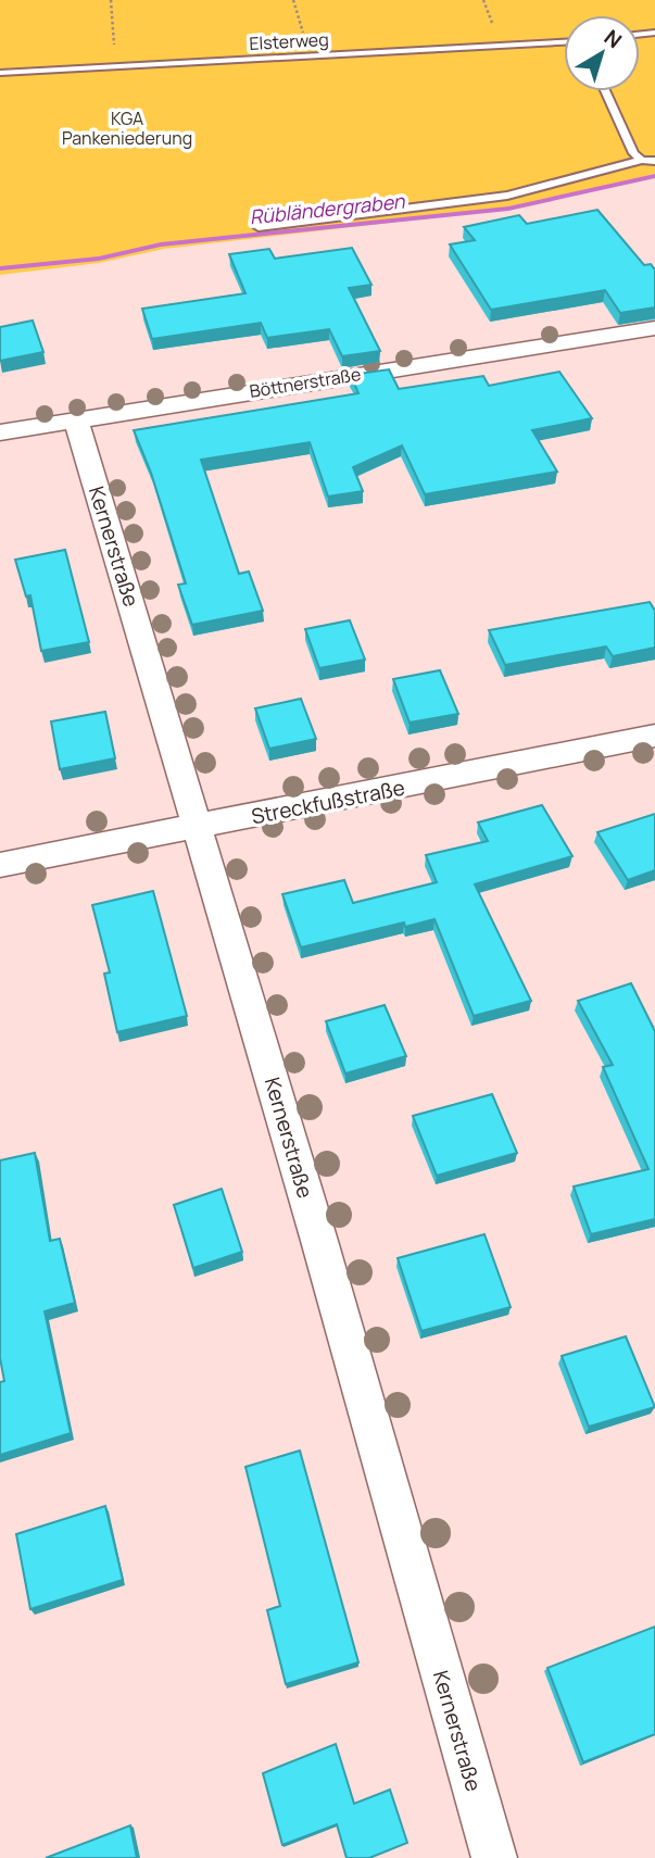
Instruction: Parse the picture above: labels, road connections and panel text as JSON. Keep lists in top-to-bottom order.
{
  "streets": {
    "street": ["Böttnerstraße", "Kernerstraße", "Streckfußstraße"],
    "lane": ["Elsterweg"]
  },
  "crossings": [
    ["Böttnerstraße", "Kernerstraße"],
    ["Kernerstraße", "Streckfußstraße"]
  ],
  "water": ["Rübländergraben"],
  "parks": ["KGA Pankeniederung"],
  "north": "top right"
}
